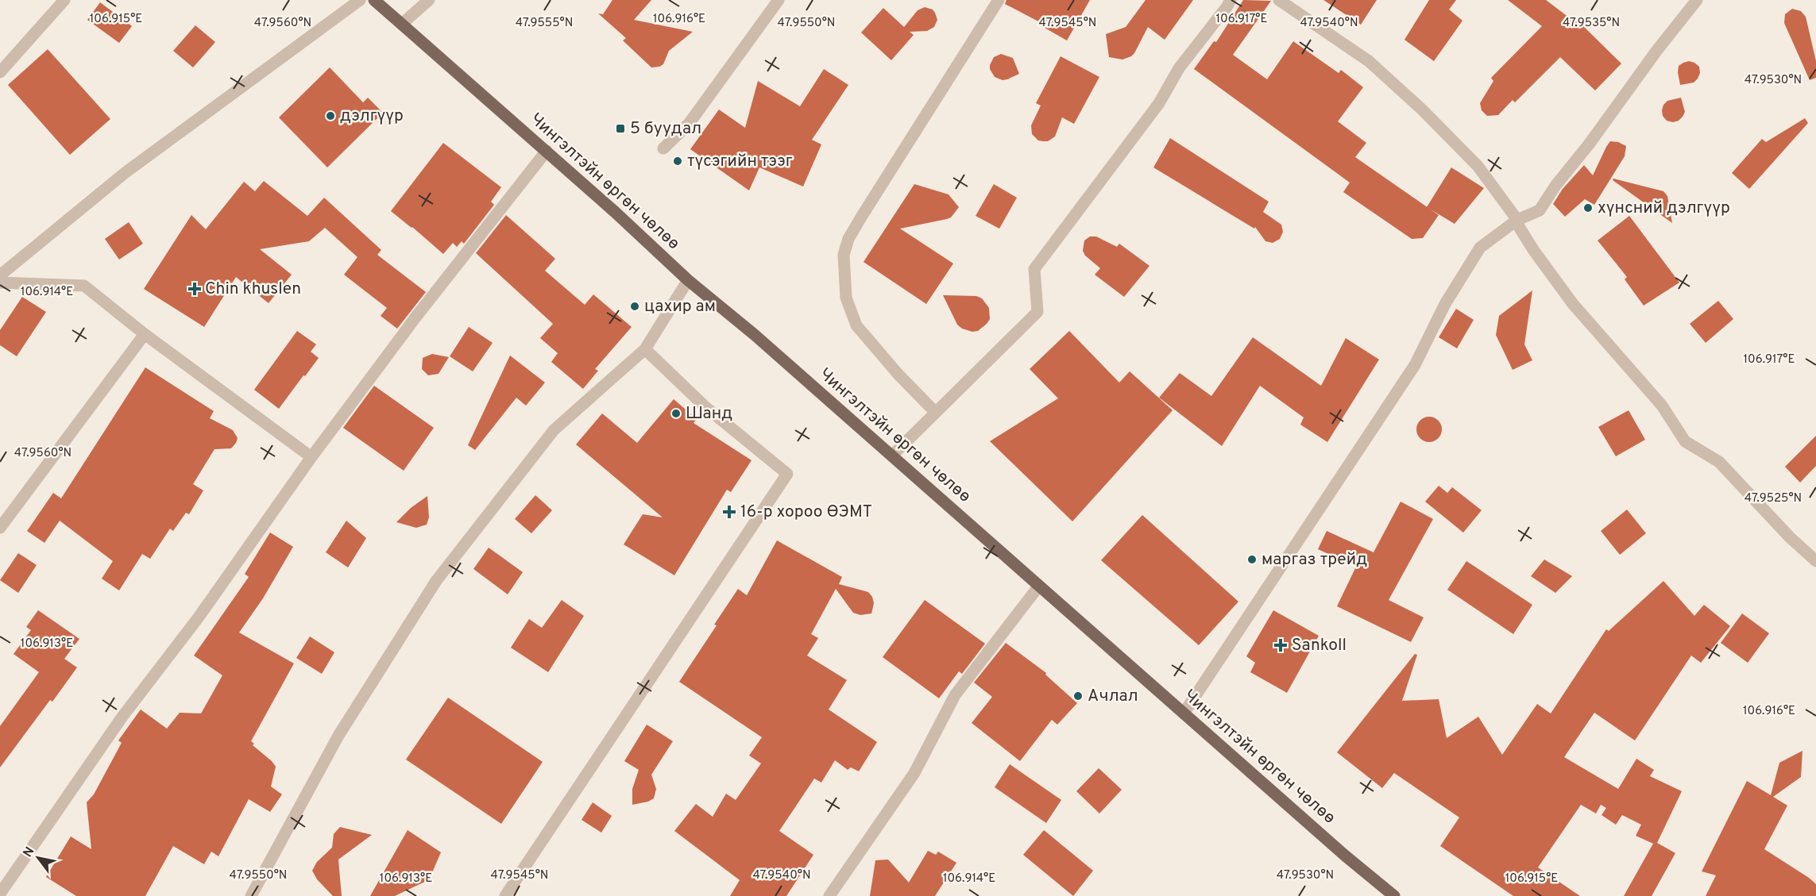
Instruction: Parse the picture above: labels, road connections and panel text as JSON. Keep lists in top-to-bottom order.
{
  "streets": {
    "main road": ["Чингэлтэйн өргөн чөлөө"]
  },
  "places": {
    "other": [
      "дэлгүүр",
      "түсэгийн тээг",
      "хүнсний дэлгүүр",
      "цахир ам",
      "Шанд",
      "маргаз трейд",
      "Ачлал"
    ],
    "transit": ["5 буудал"],
    "health": ["Chin khuslen", "16-р хороо ӨЭМТ", "Sankoll"]
  },
  "north": "top left",
  "coordinates": [
    "106.915°E",
    "106.916°E",
    "106.917°E",
    "47.9560°N",
    "47.9555°N",
    "47.9550°N",
    "47.9545°N",
    "47.9540°N",
    "47.9535°N",
    "47.9530°N",
    "106.914°E",
    "47.9525°N",
    "106.913°E"
  ]
}
